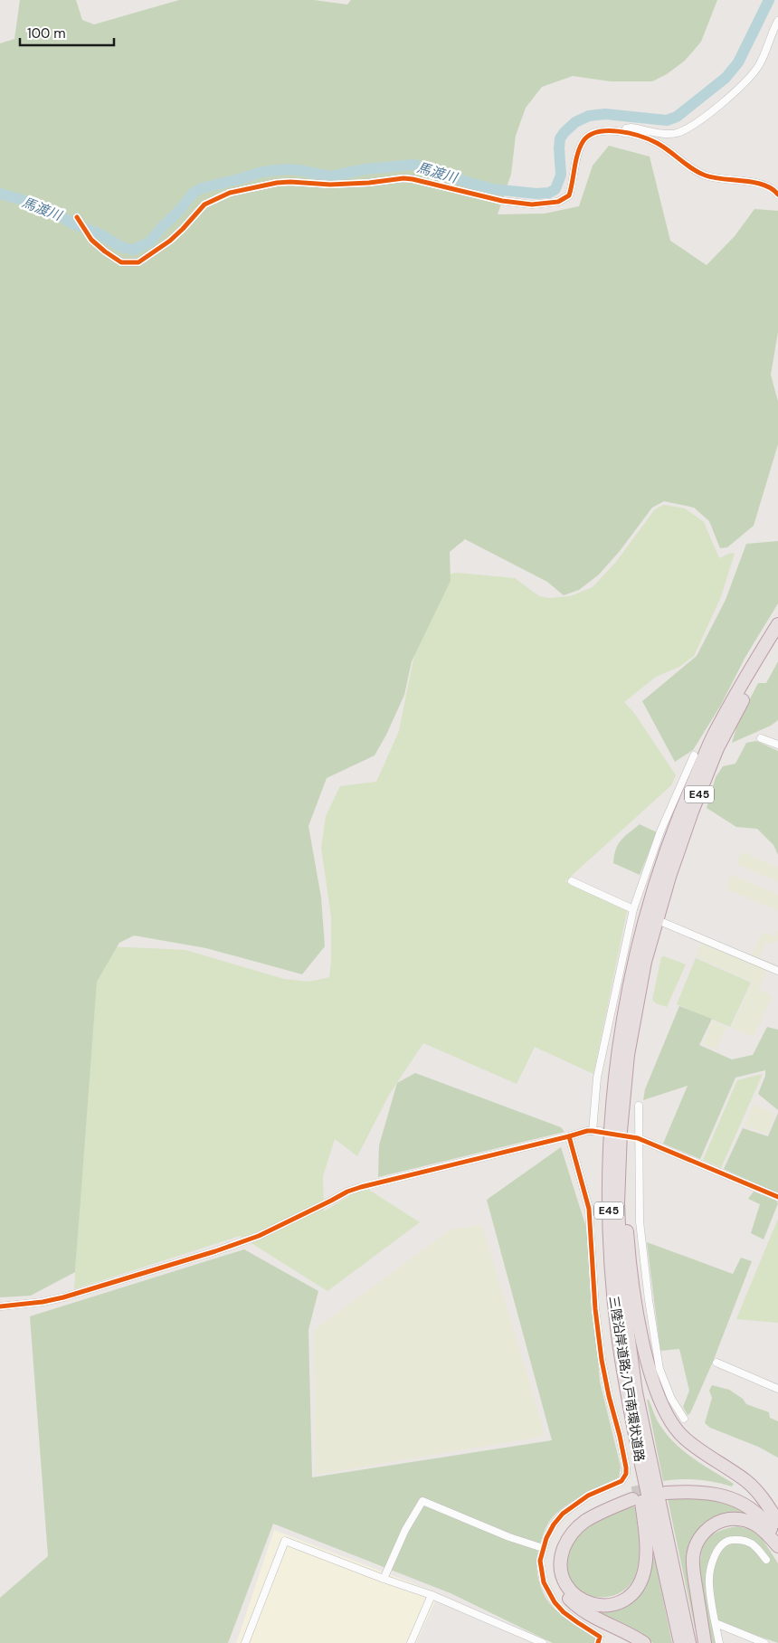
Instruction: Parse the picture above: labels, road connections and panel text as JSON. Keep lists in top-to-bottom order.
{
  "streets": {
    "highway": ["E45", "三陸沿岸道路;八戸南環状道路"]
  },
  "crossings": [
    ["E45", "三陸沿岸道路;八戸南環状道路"]
  ],
  "water": ["馬渡川"],
  "scale_bar": "100 m"
}
